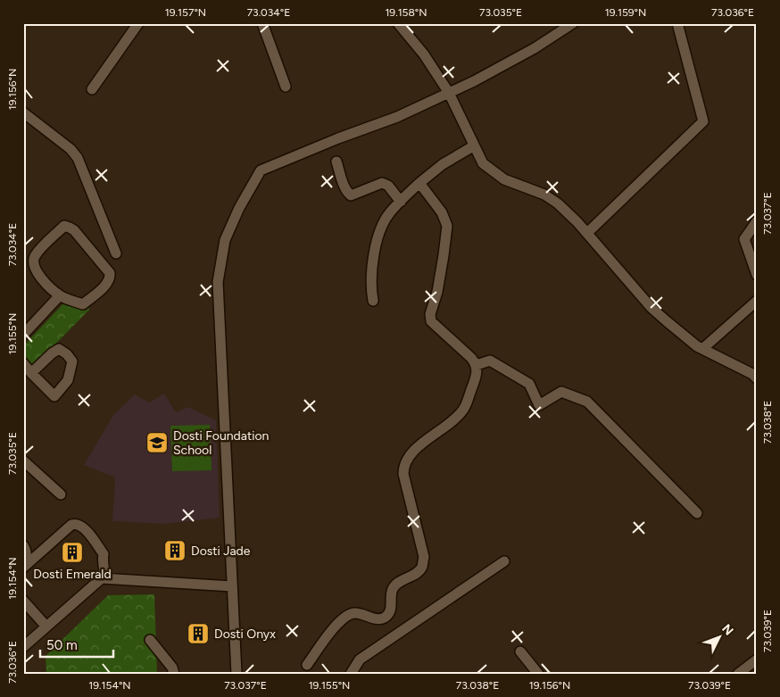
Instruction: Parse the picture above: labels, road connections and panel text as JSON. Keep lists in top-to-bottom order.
{
  "places": {
    "school or university": ["Dosti Foundation School"],
    "building": ["Dosti Jade", "Dosti Emerald", "Dosti Onyx"]
  },
  "scale_bar": "50 m",
  "north": "top right",
  "coordinates": [
    "19.157°N",
    "73.034°E",
    "19.158°N",
    "73.035°E",
    "19.159°N",
    "73.036°E",
    "19.156°N",
    "73.037°E",
    "19.155°N",
    "73.038°E",
    "19.154°N",
    "73.039°E"
  ]
}
